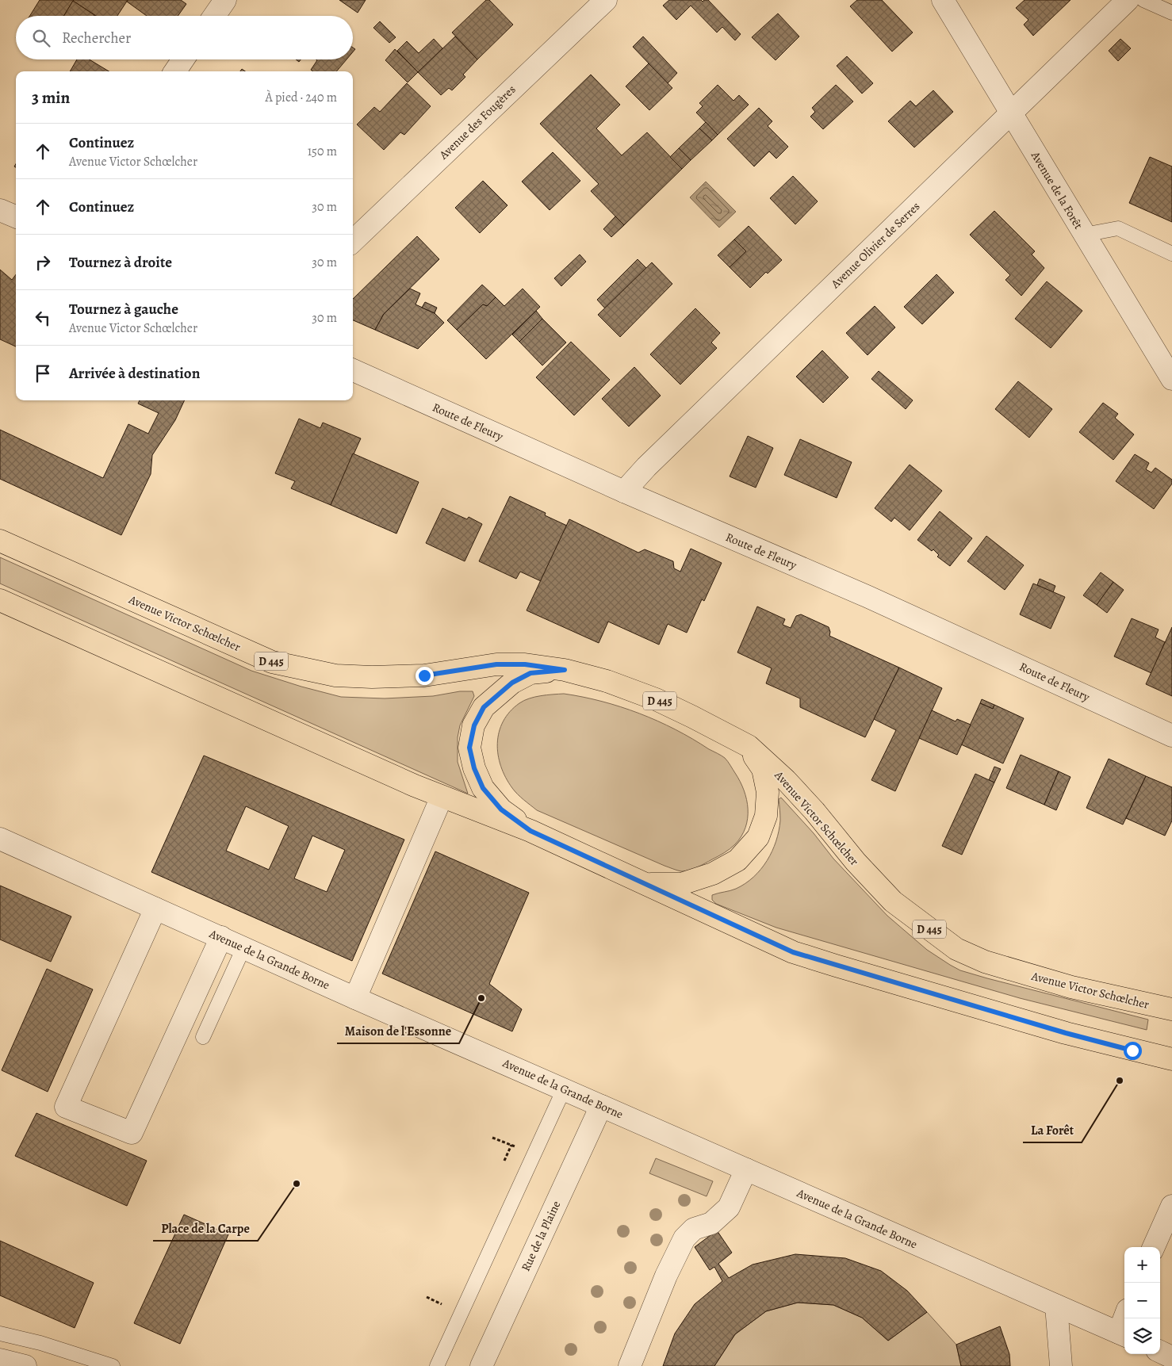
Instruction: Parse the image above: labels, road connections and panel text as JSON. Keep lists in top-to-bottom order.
{
  "streets": {
    "main road": ["Avenue Victor Schœlcher", "D 445"],
    "street": [
      "Avenue des Fougères",
      "Avenue de la Forêt",
      "Avenue Olivier de Serres",
      "Route de Fleury",
      "Avenue de la Grande Borne",
      "Rue de la Plaine"
    ]
  },
  "crossings": [
    ["Avenue de la Forêt", "Avenue Olivier de Serres"],
    ["Avenue Olivier de Serres", "Route de Fleury"],
    ["Avenue de la Grande Borne", "Rue de la Plaine"]
  ],
  "places": ["Maison de l'Essonne", "La Forêt", "Place de la Carpe"],
  "page": {
    "search": "Rechercher",
    "heading": ["3 min", "À pied · 240 m"],
    "list": [
      ["Continuez", "Avenue Victor Schœlcher", "150 m"],
      ["Continuez", "30 m"],
      ["Tournez à droite", "30 m"],
      ["Tournez à gauche", "Avenue Victor Schœlcher", "30 m"],
      "Arrivée à destination"
    ],
    "map_buttons": ["+", "−"]
  }
}
